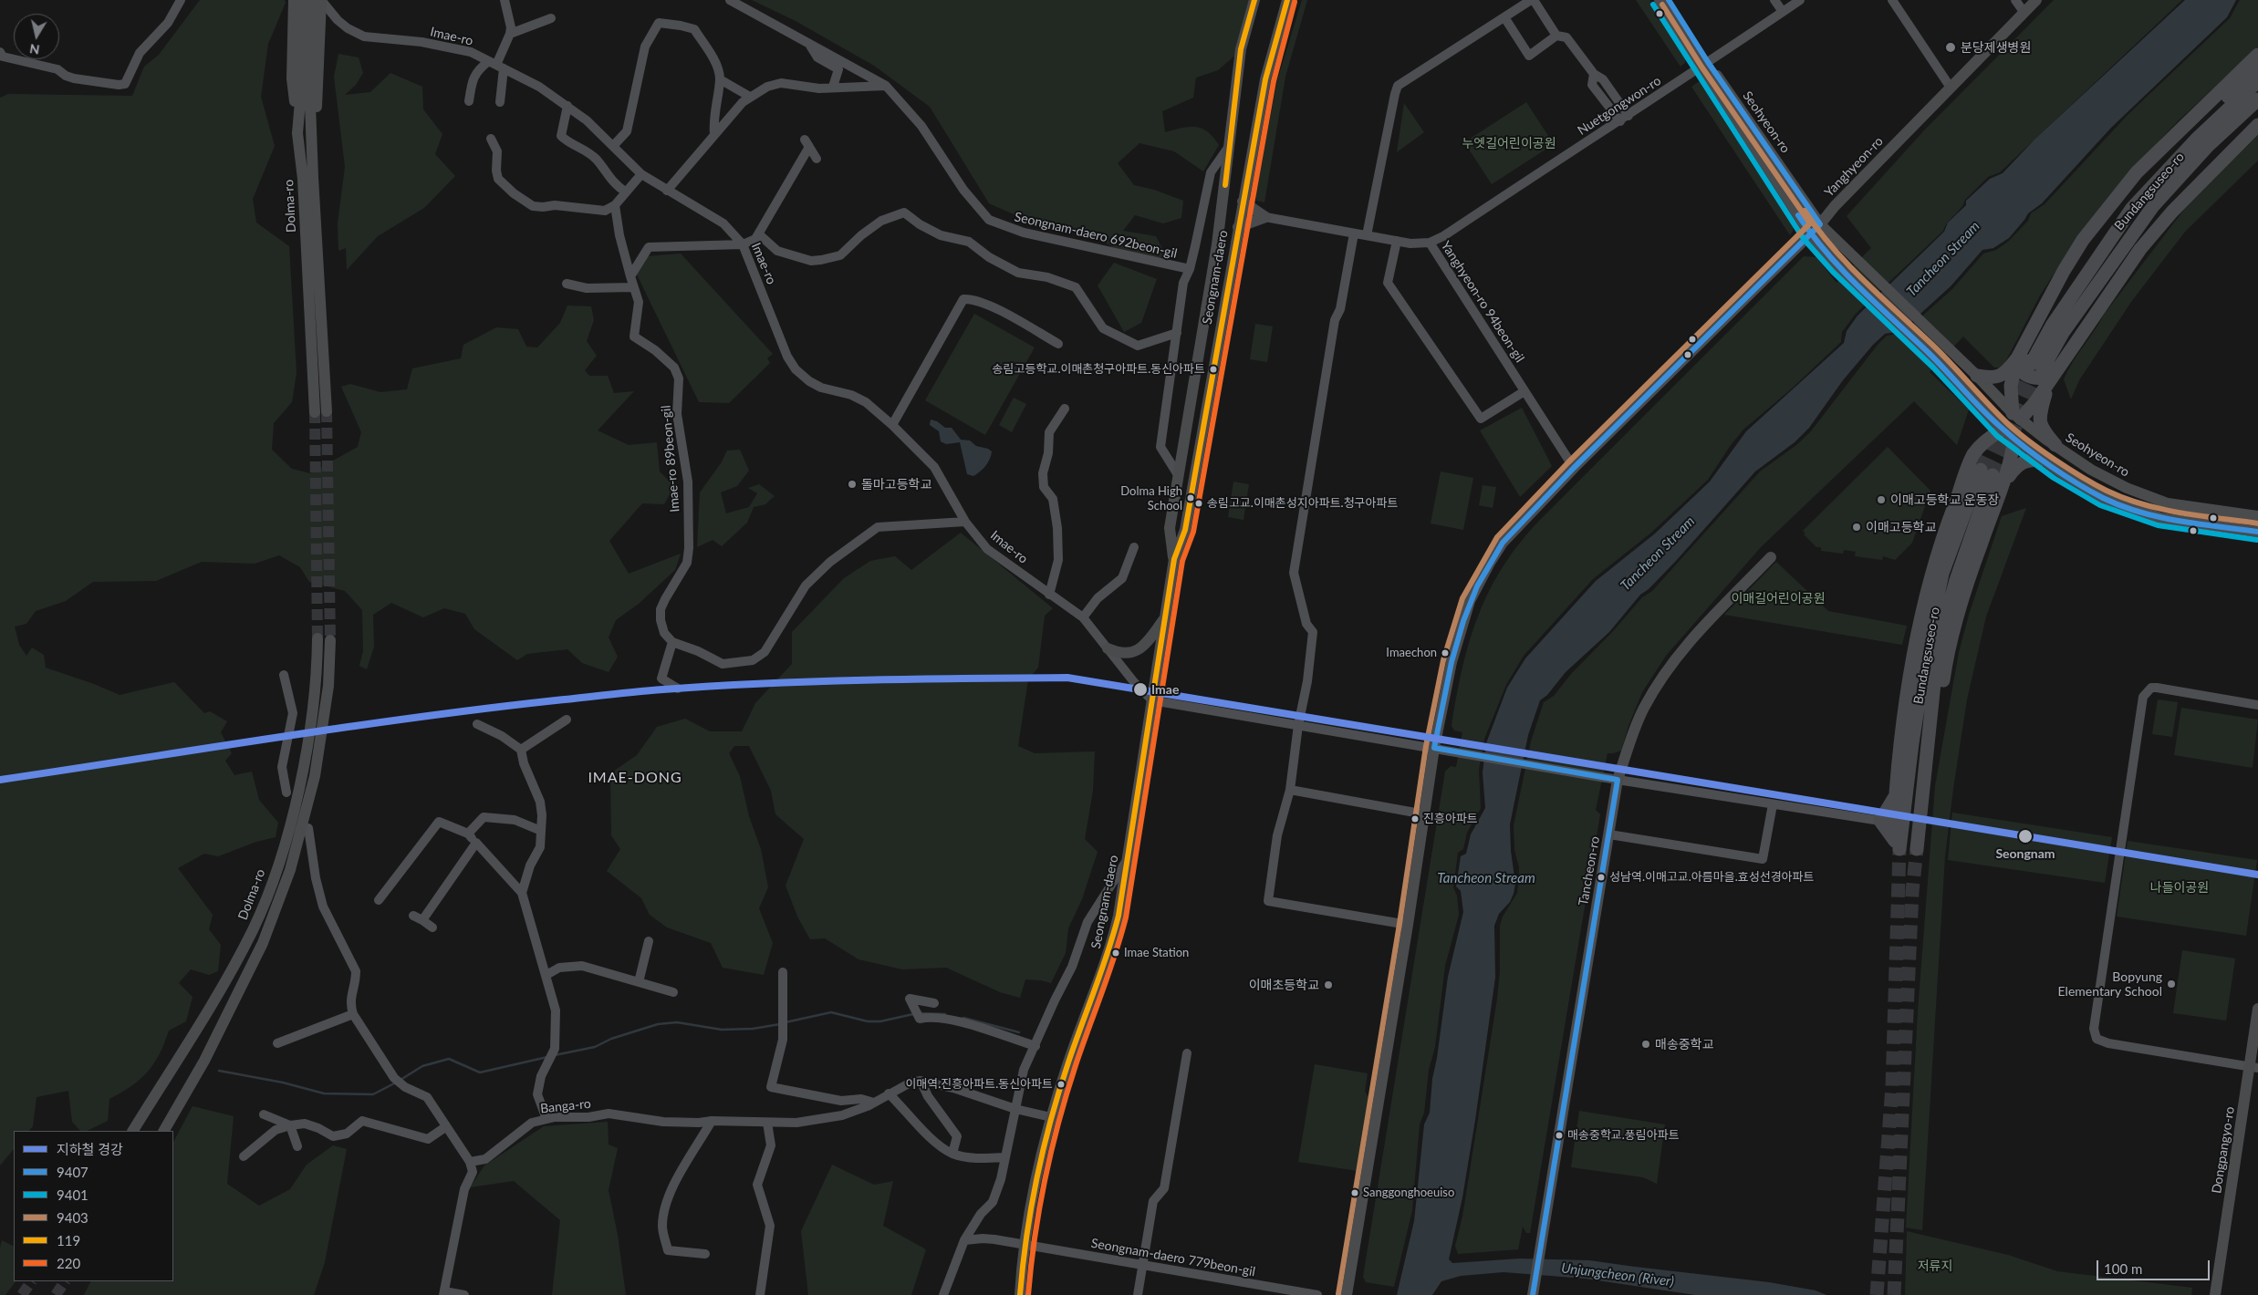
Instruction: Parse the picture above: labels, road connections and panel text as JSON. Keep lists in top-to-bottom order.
{
  "streets": {
    "highway": ["Bundangsuseo-ro"],
    "main road": [
      "Seohyeon-ro",
      "Yanghyeon-ro",
      "Dolma-ro",
      "Seongnam-daero",
      "Tancheon-ro",
      "Dongpangyo-ro"
    ],
    "street": [
      "Imae-ro",
      "Nuetgongwon-ro",
      "Seongnam-daero 692beon-gil",
      "Yanghyeon-ro 94beon-gil",
      "Imae-ro 89beon-gil",
      "Banga-ro",
      "Seongnam-daero 779beon-gil"
    ]
  },
  "crossings": [
    ["Imae-ro", "Dolma-ro"],
    ["Imae-ro", "Seongnam-daero"],
    ["Nuetgongwon-ro", "Seohyeon-ro"],
    ["Nuetgongwon-ro", "Yanghyeon-ro 94beon-gil"],
    ["Seohyeon-ro", "Yanghyeon-ro"],
    ["Yanghyeon-ro", "Yanghyeon-ro 94beon-gil"],
    ["Seongnam-daero", "Banga-ro"],
    ["Seongnam-daero", "Seongnam-daero 779beon-gil"]
  ],
  "districts": ["IMAE-DONG"],
  "water": ["Tancheon Stream", "Unjungcheon (River)"],
  "parks": [
    "누엣길어린이공원",
    "이매길어린이공원",
    "나들이공원",
    "저류지"
  ],
  "places": [
    "분당제생병원",
    "송림고등학교.이매촌청구아파트.동신아파트",
    "돌마고등학교",
    "Dolma High School",
    "이매고등학교 운동장",
    "송림고교.이매촌성지아파트.청구아파트",
    "이매고등학교",
    "Imaechon",
    "Imae",
    "진흥아파트",
    "Seongnam",
    "성남역.이매고교.아름마을.효성선경아파트",
    "Imae Station",
    "Bopyung Elementary School",
    "이매초등학교",
    "매송중학교",
    "이매역.진흥아파트.동신아파트",
    "매송중학교.풍림아파트",
    "Sanggonghoeuiso"
  ],
  "lines": [
    "transit line 9407",
    "transit line 119",
    "transit line 220",
    "transit line 9401",
    "transit line 9403",
    "metro line 경강"
  ],
  "legend": [
    "지하철 경강",
    "9407",
    "9401",
    "9403",
    "119",
    "220"
  ],
  "scale_bar": "100 m",
  "north": "bottom"
}
